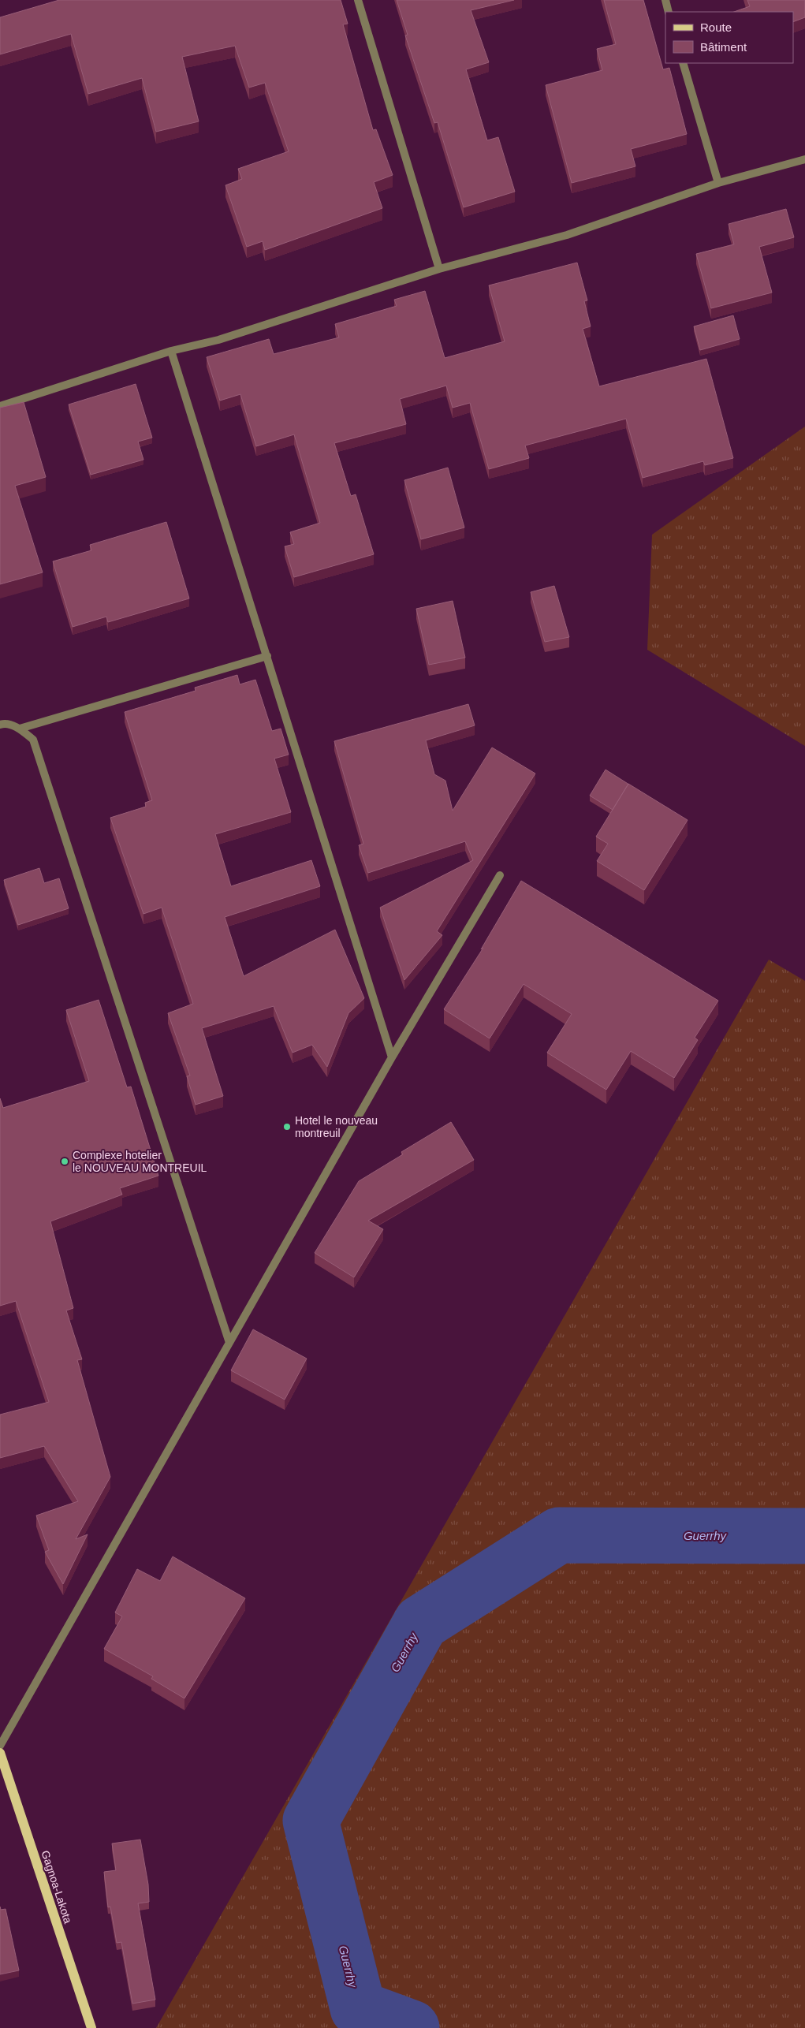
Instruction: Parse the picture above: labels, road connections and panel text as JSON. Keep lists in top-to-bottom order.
{
  "streets": {
    "main road": ["Gagnoa-Lakota"]
  },
  "water": ["Guerrhy"],
  "places": ["Hotel le nouveau montreuil", "Complexe hotelier le NOUVEAU MONTREUIL"],
  "legend": ["Route", "Bâtiment"]
}
